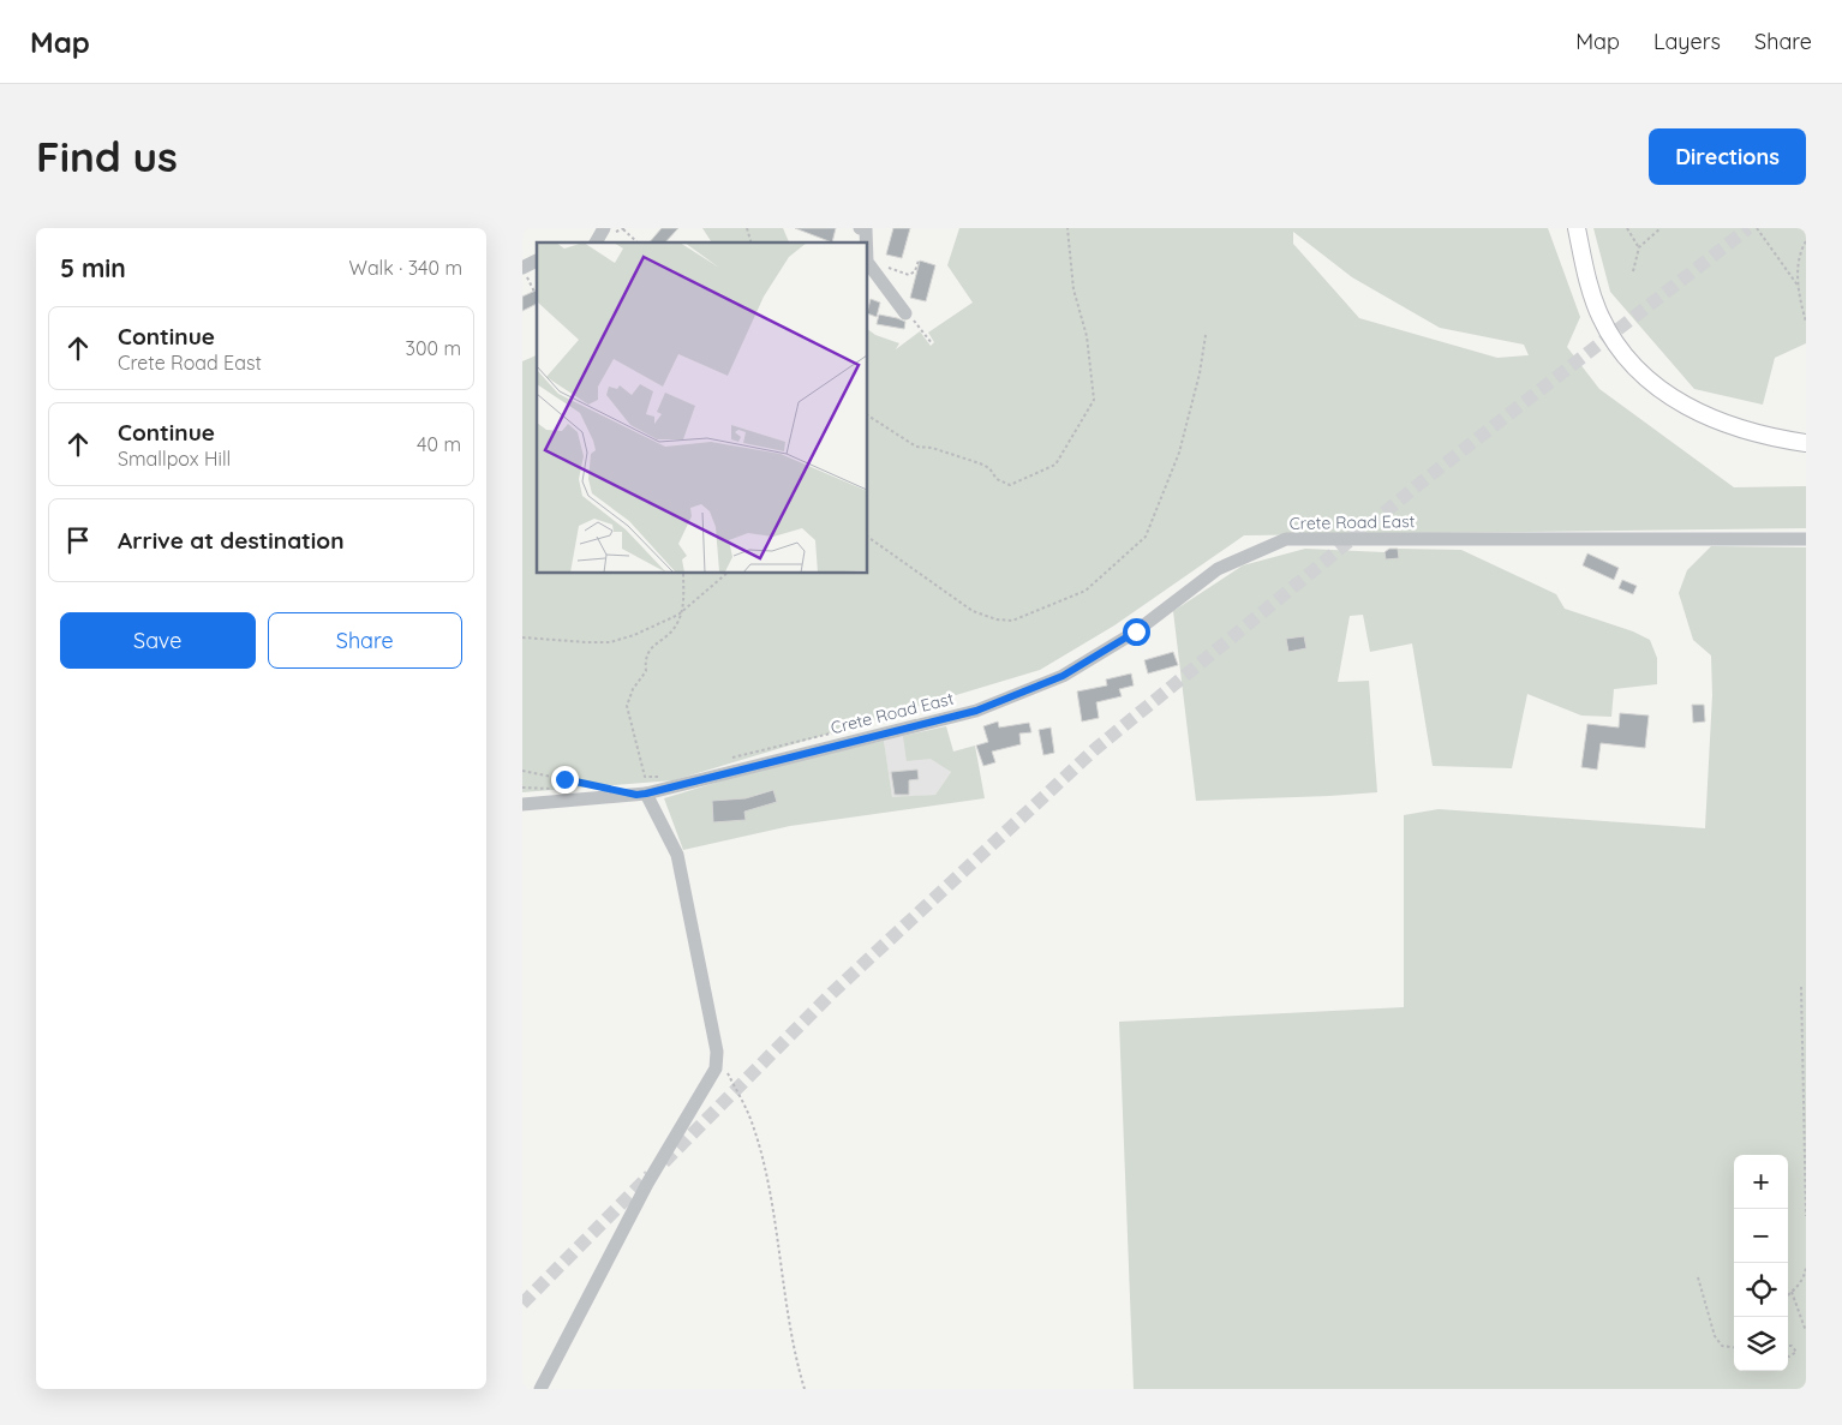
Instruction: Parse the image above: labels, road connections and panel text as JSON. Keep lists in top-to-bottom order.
{
  "streets": {
    "street": ["Crete Road East"]
  },
  "page": {
    "header": "Map",
    "nav": ["Map", "Layers", "Share"],
    "buttons": [
      "Directions",
      ["Save", "Share"]
    ],
    "title": "Find us",
    "heading": ["5 min", "Walk · 340 m"],
    "list": [
      ["Continue", "Crete Road East", "300 m"],
      ["Continue", "Smallpox Hill", "40 m"],
      "Arrive at destination"
    ],
    "map_buttons": ["+", "−"]
  }
}
